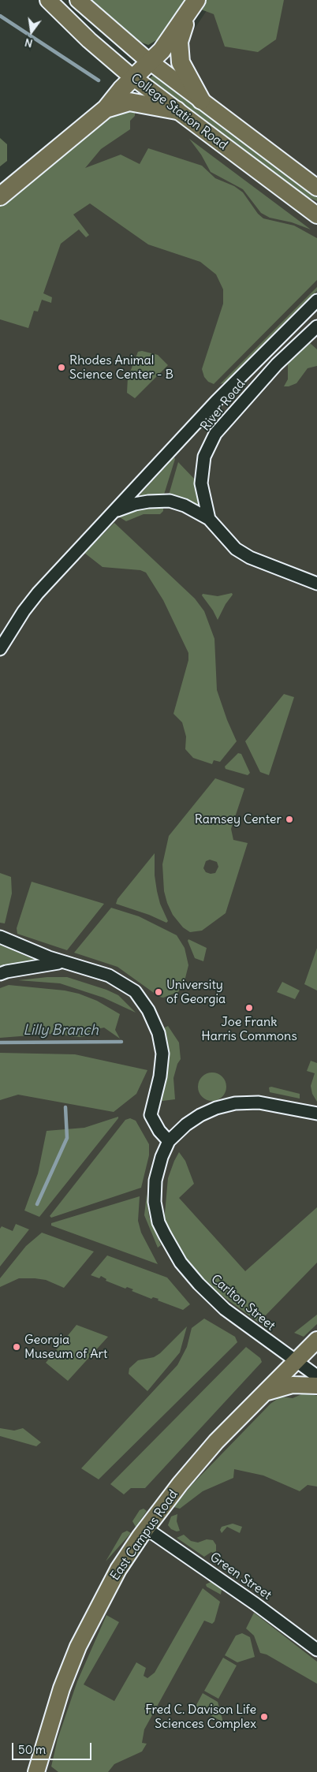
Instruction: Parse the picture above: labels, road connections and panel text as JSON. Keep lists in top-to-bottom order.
{
  "streets": {
    "main road": ["College Station Road", "East Campus Road"],
    "street": ["River Road", "Carlton Street", "Green Street"]
  },
  "crossings": [
    ["Carlton Street", "East Campus Road"],
    ["East Campus Road", "Green Street"]
  ],
  "water": ["Lilly Branch"],
  "places": [
    "Rhodes Animal Science Center - B",
    "Ramsey Center",
    "University of Georgia",
    "Joe Frank Harris Commons",
    "Georgia Museum of Art",
    "Fred C. Davison Life Sciences Complex"
  ],
  "scale_bar": "50 m",
  "north": "bottom"
}
